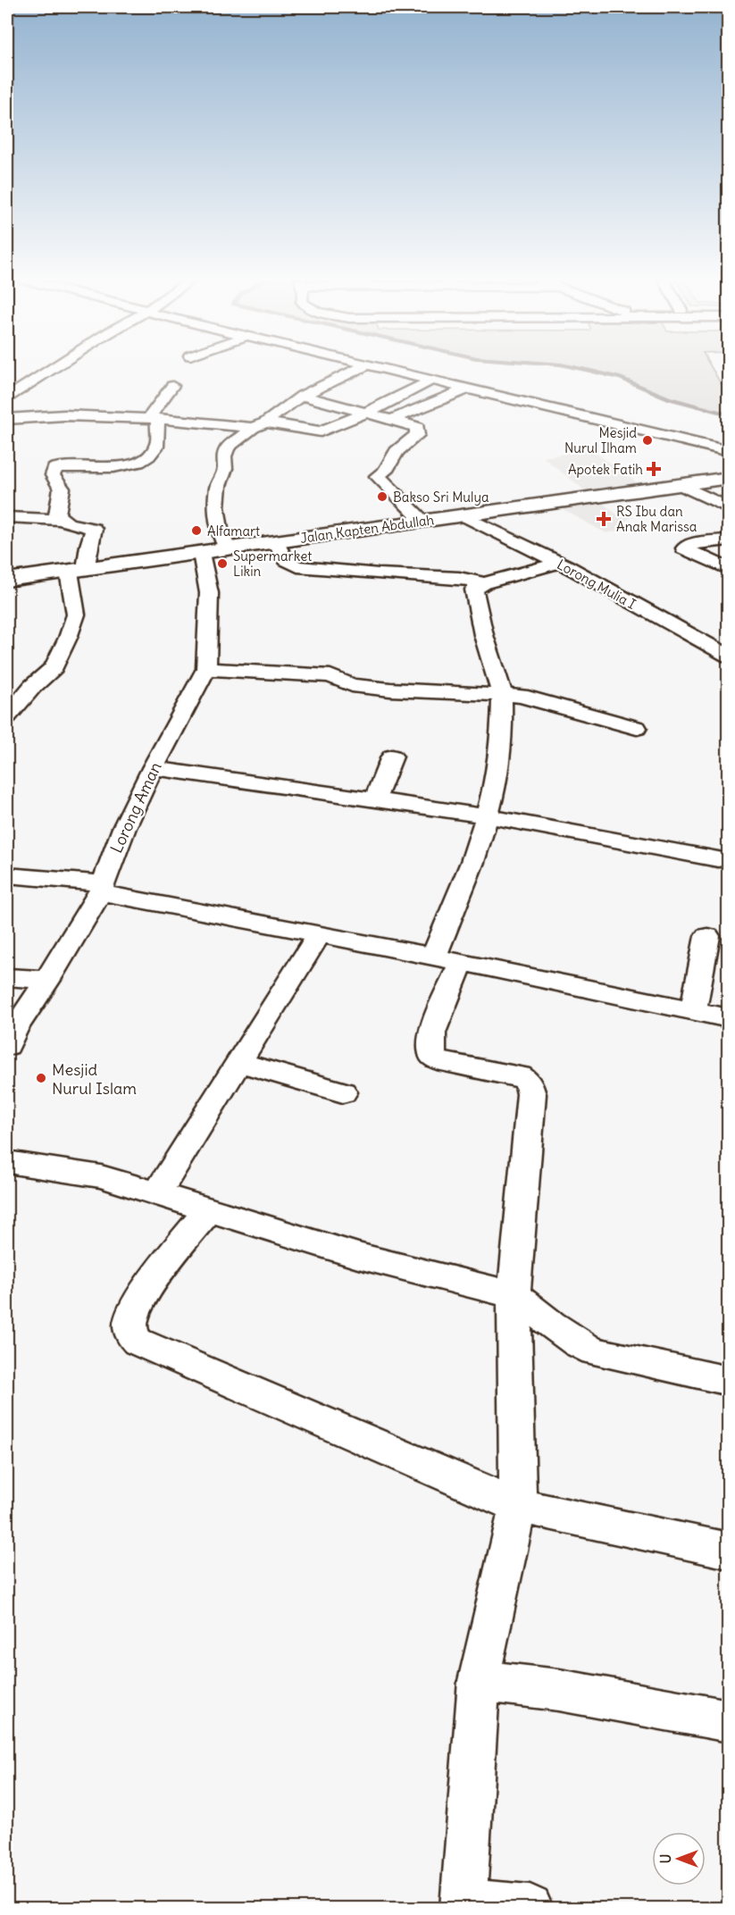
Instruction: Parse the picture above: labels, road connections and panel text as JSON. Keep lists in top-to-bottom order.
{
  "streets": {
    "main road": ["Jalan Kapten Abdullah"],
    "street": ["Lorong Mulia I", "Lorong Aman"]
  },
  "crossings": [
    ["Jalan Kapten Abdullah", "Lorong Mulia I"],
    ["Jalan Kapten Abdullah", "Lorong Aman"]
  ],
  "places": {
    "other": [
      "Mesjid Nurul Ilham",
      "Bakso Sri Mulya",
      "Alfamart",
      "Supermarket Likin",
      "Mesjid Nurul Islam"
    ],
    "health": ["Apotek Fatih", "RS Ibu dan Anak Marissa"]
  },
  "north": "left"
}
